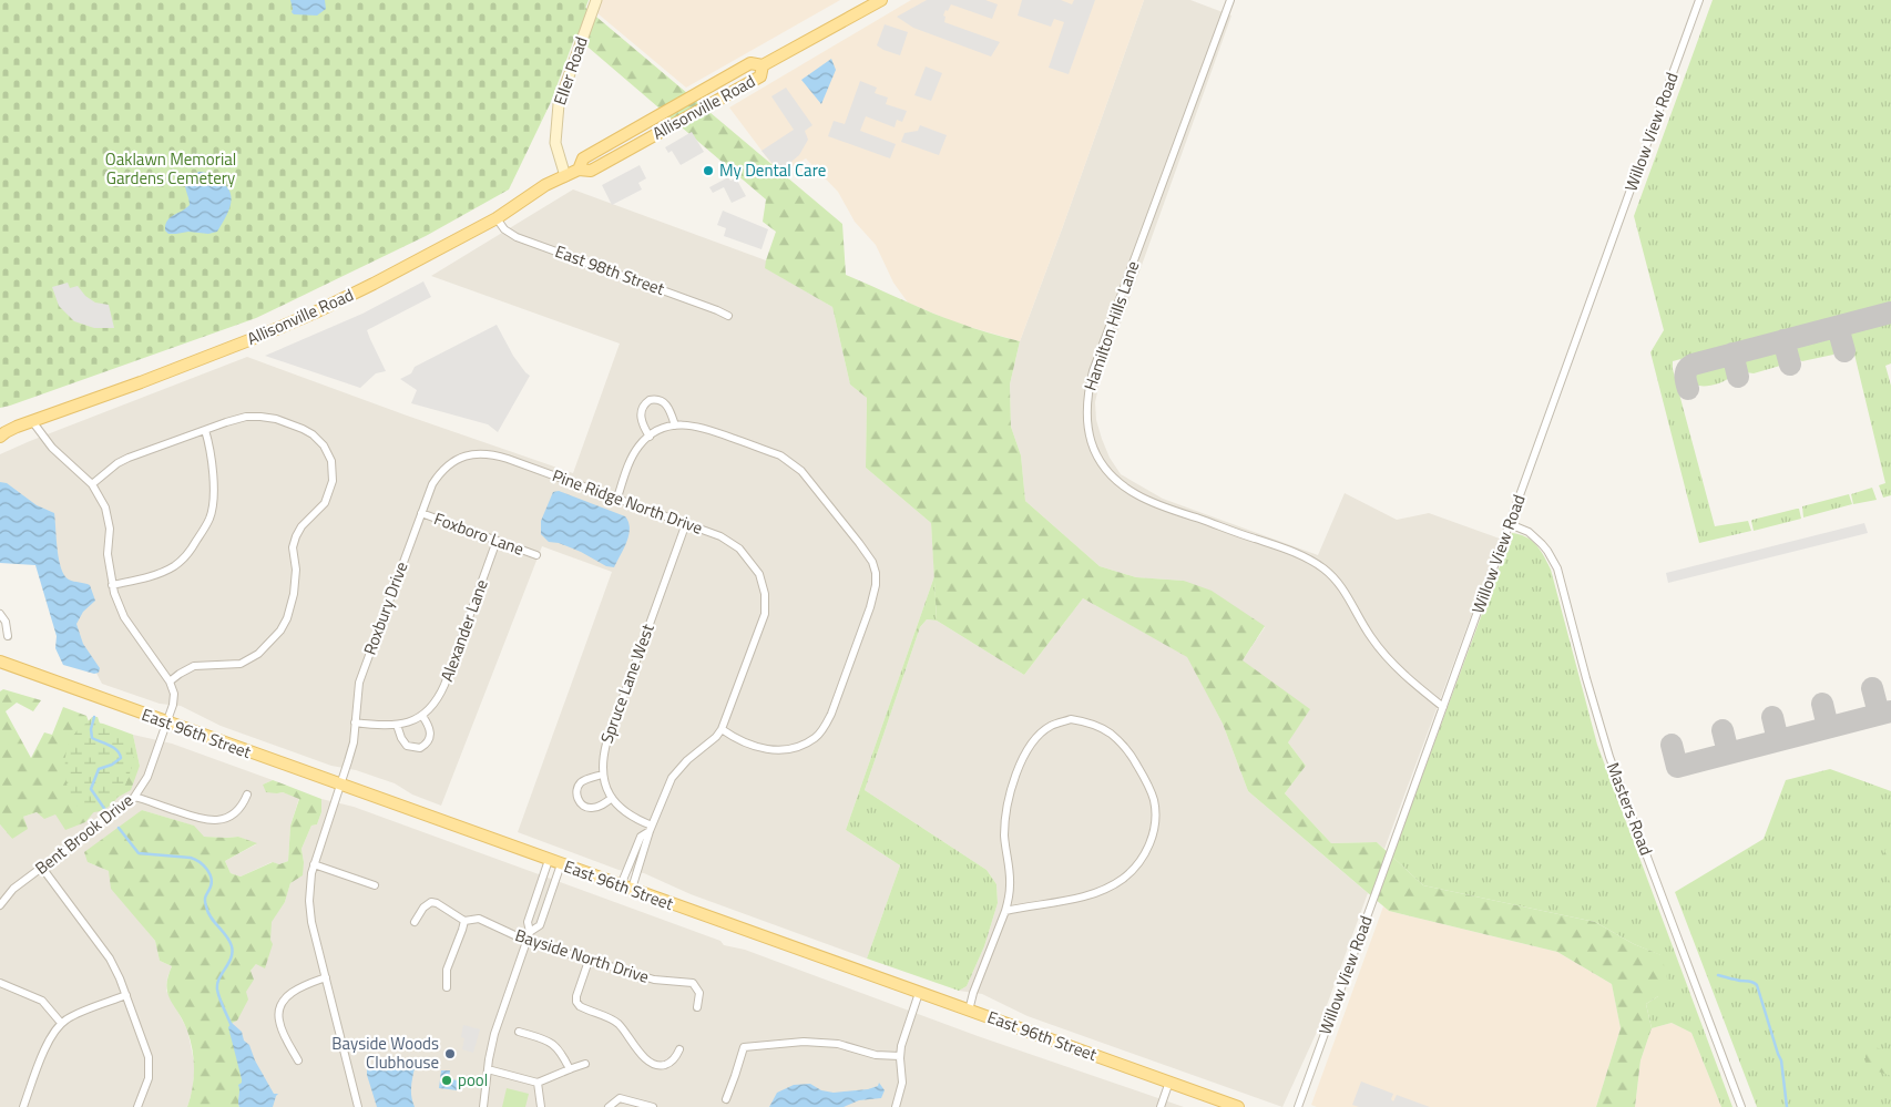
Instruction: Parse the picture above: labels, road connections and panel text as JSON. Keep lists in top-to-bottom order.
{
  "streets": {
    "main road": ["Allisonville Road", "East 96th Street"],
    "street": [
      "Eller Road",
      "Willow View Road",
      "East 98th Street",
      "Hamilton Hills Lane",
      "Pine Ridge North Drive",
      "Foxboro Lane",
      "Roxbury Drive",
      "Alexander Lane",
      "Spruce Lane West",
      "Masters Road",
      "Bent Brook Drive",
      "Bayside North Drive"
    ]
  },
  "crossings": [
    ["Eller Road", "Allisonville Road"],
    ["Allisonville Road", "East 98th Street"],
    ["Willow View Road", "Hamilton Hills Lane"],
    ["Willow View Road", "Masters Road"],
    ["Pine Ridge North Drive", "Roxbury Drive"],
    ["Pine Ridge North Drive", "Spruce Lane West"],
    ["Foxboro Lane", "Roxbury Drive"],
    ["Foxboro Lane", "Alexander Lane"],
    ["Roxbury Drive", "East 96th Street"],
    ["East 96th Street", "Bent Brook Drive"]
  ],
  "parks": ["Oaklawn Memorial Gardens Cemetery"],
  "places": ["My Dental Care", "Bayside Woods Clubhouse", "pool"]
}
